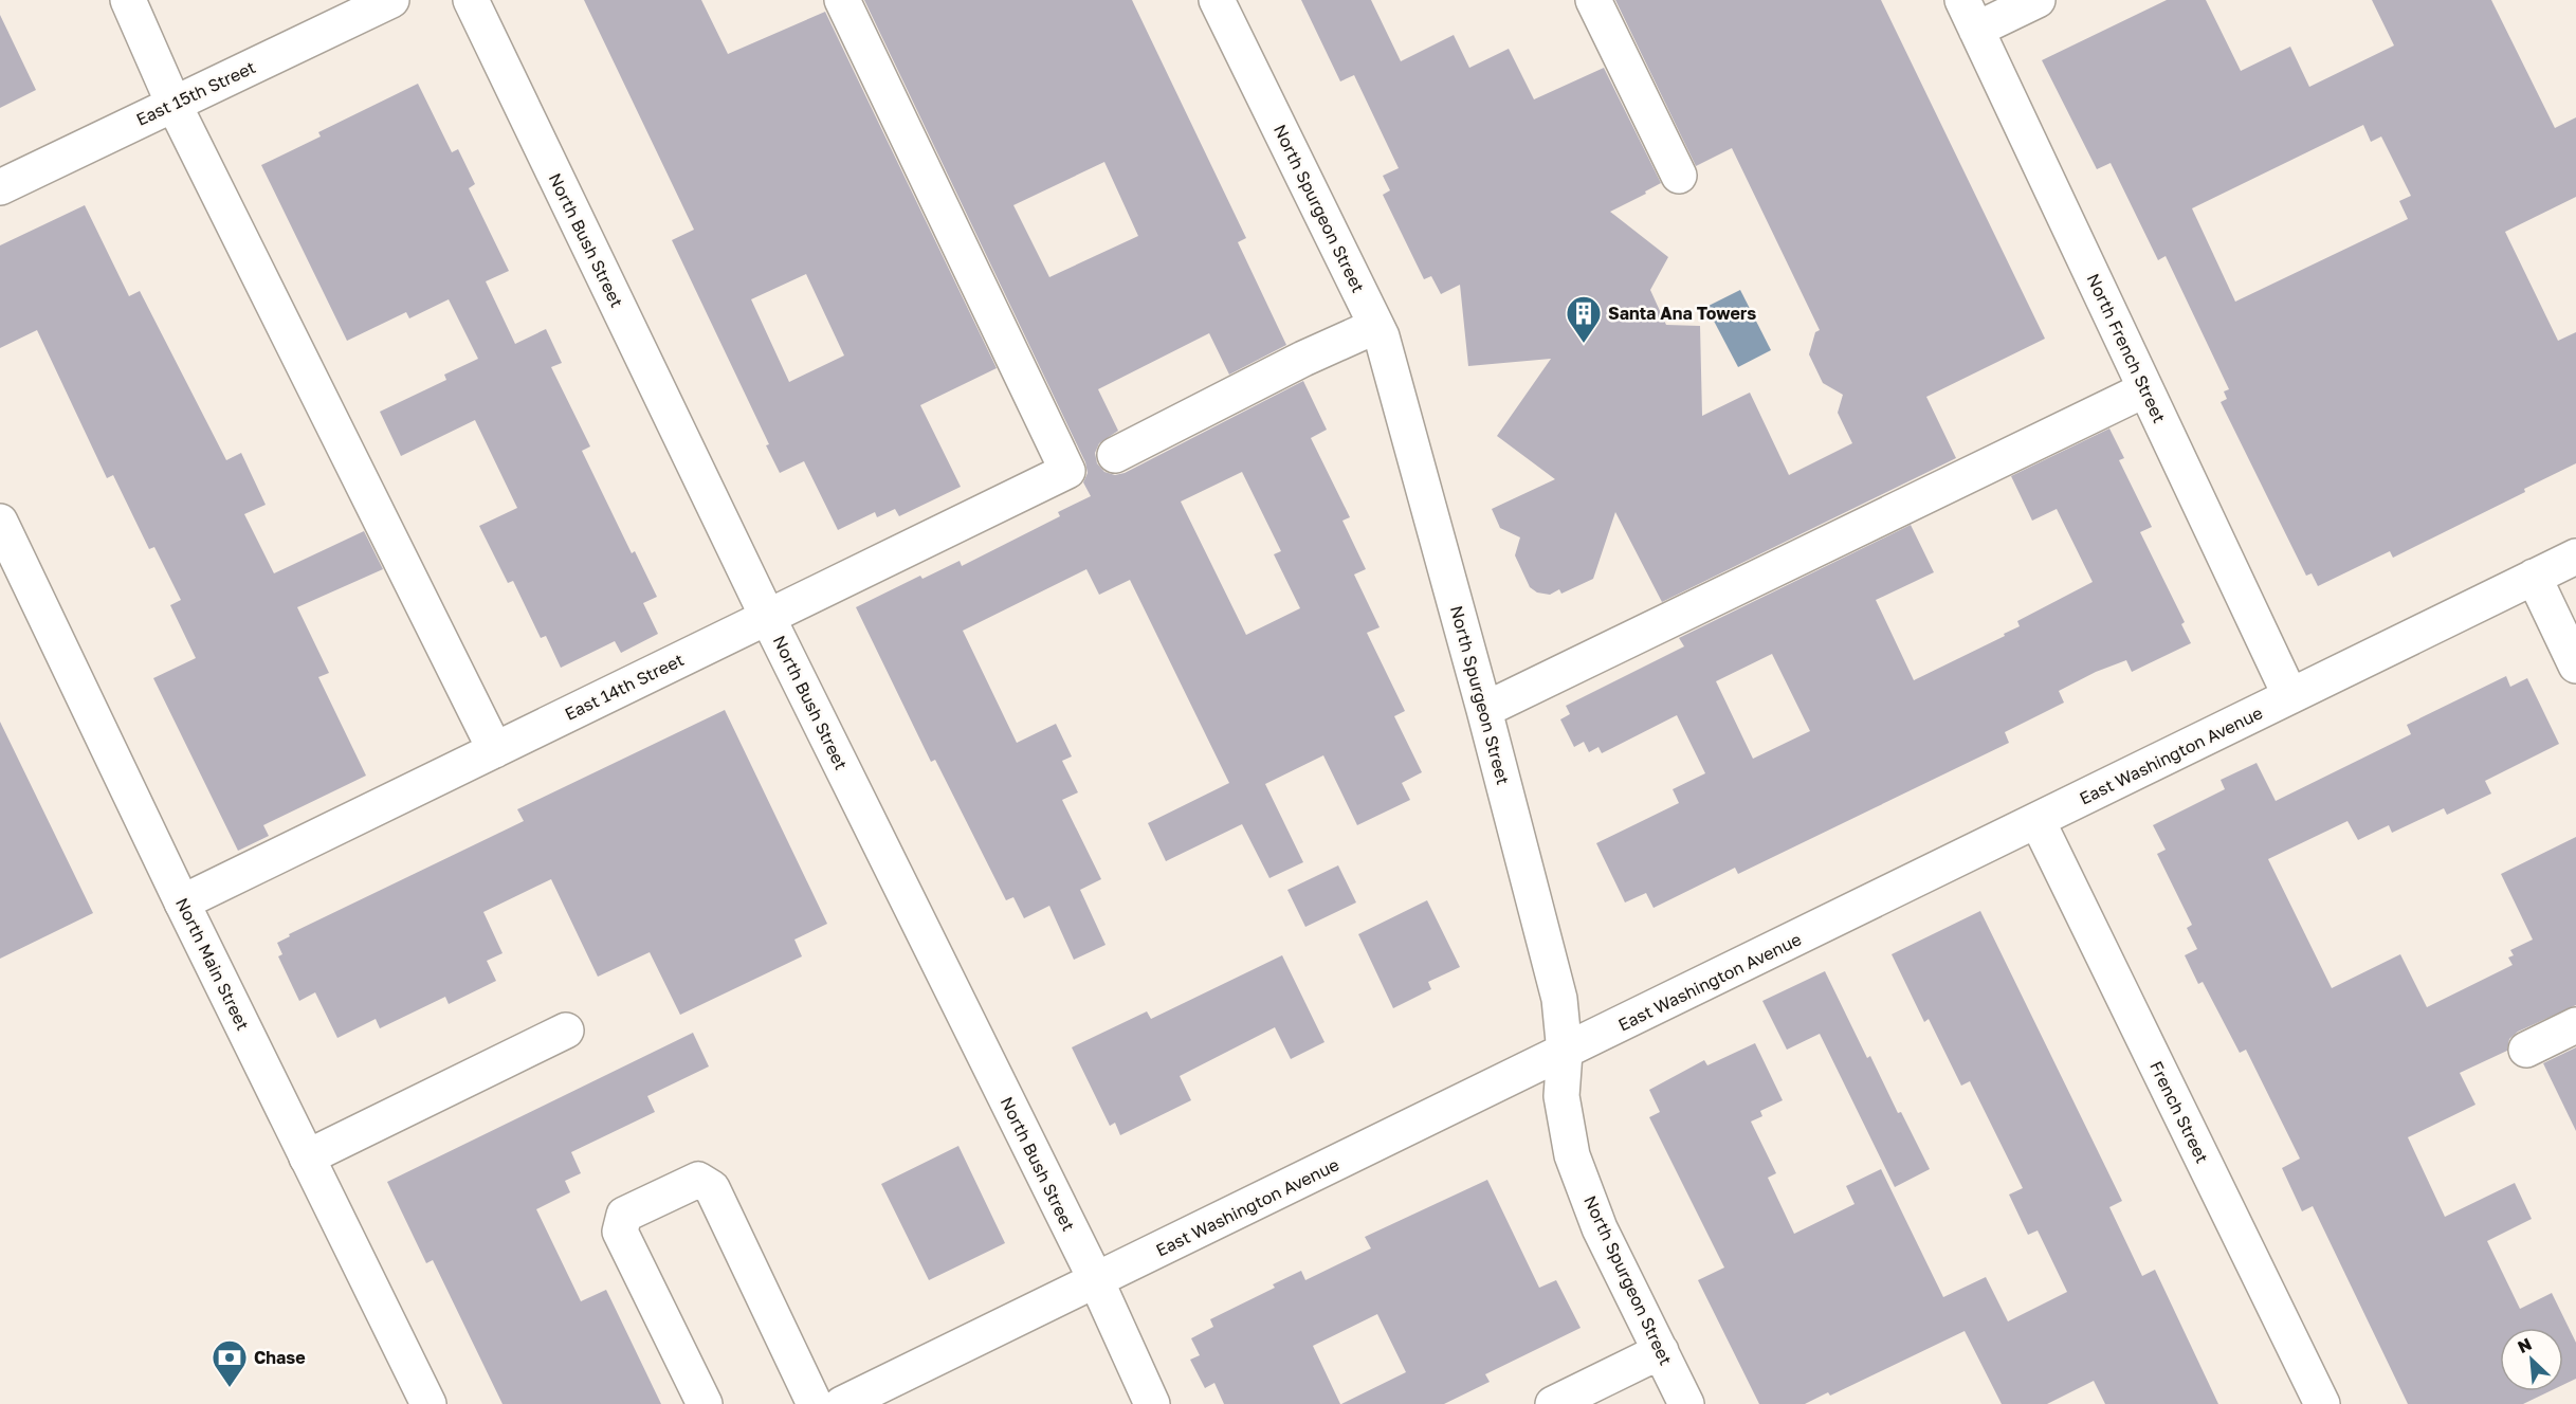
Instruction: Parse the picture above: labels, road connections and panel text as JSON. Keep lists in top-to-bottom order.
{
  "streets": {
    "street": [
      "East 15th Street",
      "North Spurgeon Street",
      "North Bush Street",
      "North French Street",
      "East 14th Street",
      "East Washington Avenue",
      "North Main Street",
      "French Street"
    ]
  },
  "crossings": [
    ["North Spurgeon Street", "East Washington Avenue"],
    ["North Bush Street", "East 14th Street"],
    ["North Bush Street", "East Washington Avenue"],
    ["North French Street", "East Washington Avenue"],
    ["East 14th Street", "North Main Street"],
    ["East Washington Avenue", "French Street"]
  ],
  "places": {
    "building": ["Santa Ana Towers"],
    "bank": ["Chase"]
  },
  "north": "top left"
}
